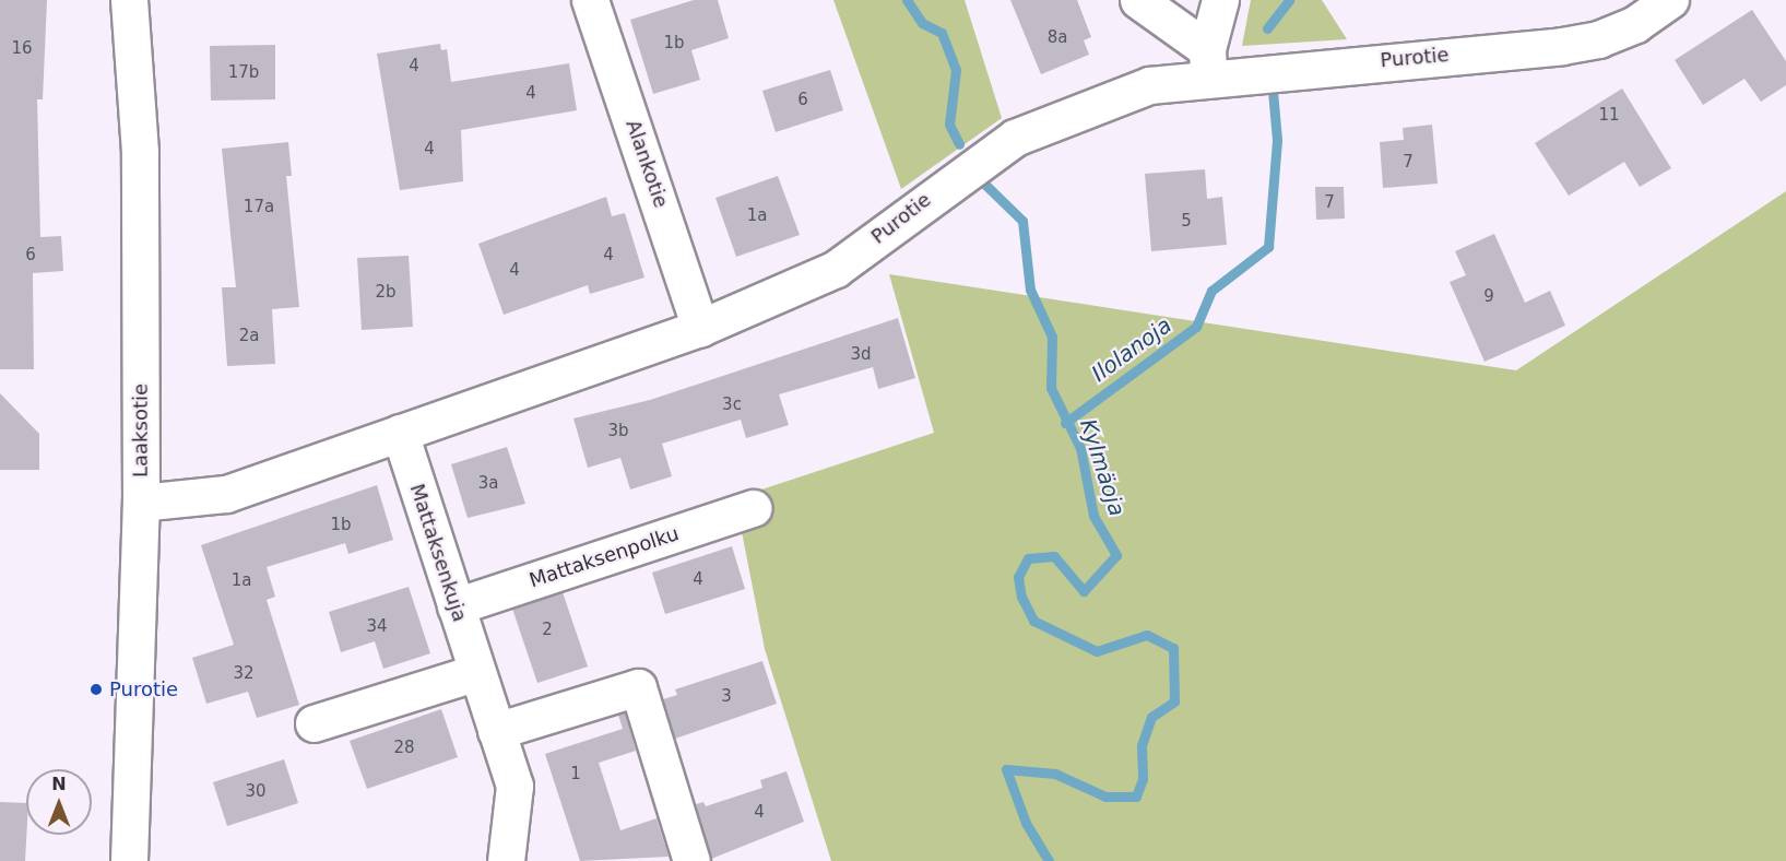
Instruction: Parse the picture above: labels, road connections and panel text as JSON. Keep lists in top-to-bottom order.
{
  "streets": {
    "street": [
      "Purotie",
      "Alankotie",
      "Laaksotie",
      "Mattaksenkuja",
      "Mattaksenpolku"
    ]
  },
  "crossings": [
    ["Purotie", "Alankotie"],
    ["Purotie", "Laaksotie"],
    ["Purotie", "Mattaksenkuja"],
    ["Mattaksenkuja", "Mattaksenpolku"]
  ],
  "water": ["Ilolanoja", "Kylmäoja"],
  "places": ["Purotie"],
  "house_numbers": [
    "8a",
    "1b",
    "16",
    "4",
    "17b",
    "4",
    "6",
    "11",
    "4",
    "7",
    "7",
    "17a",
    "1a",
    "5",
    "6",
    "4",
    "4",
    "2b",
    "9",
    "2a",
    "3d",
    "3c",
    "3b",
    "3a",
    "1b",
    "4",
    "1a",
    "34",
    "2",
    "32",
    "3",
    "28",
    "1",
    "30",
    "4"
  ],
  "north": "top"
}
